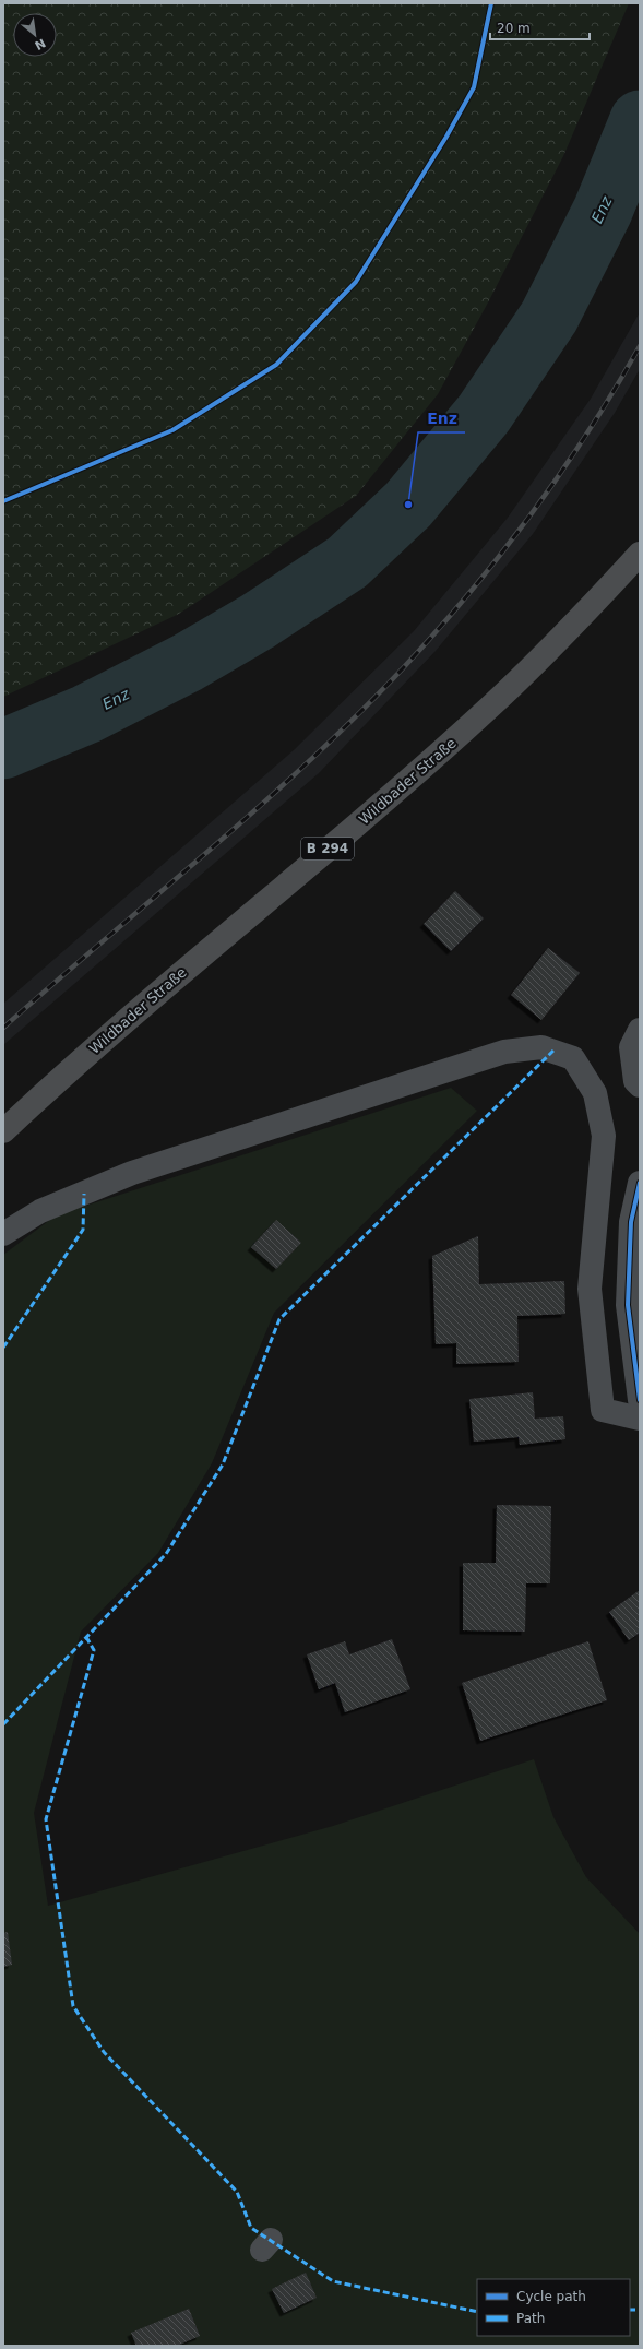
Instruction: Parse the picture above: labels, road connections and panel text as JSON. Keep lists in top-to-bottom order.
{
  "streets": {
    "main road": ["Wildbader Straße", "B 294"]
  },
  "water": ["Enz"],
  "places": ["Enz"],
  "legend": ["Cycle path", "Path"],
  "scale_bar": "20 m",
  "north": "bottom right"
}
